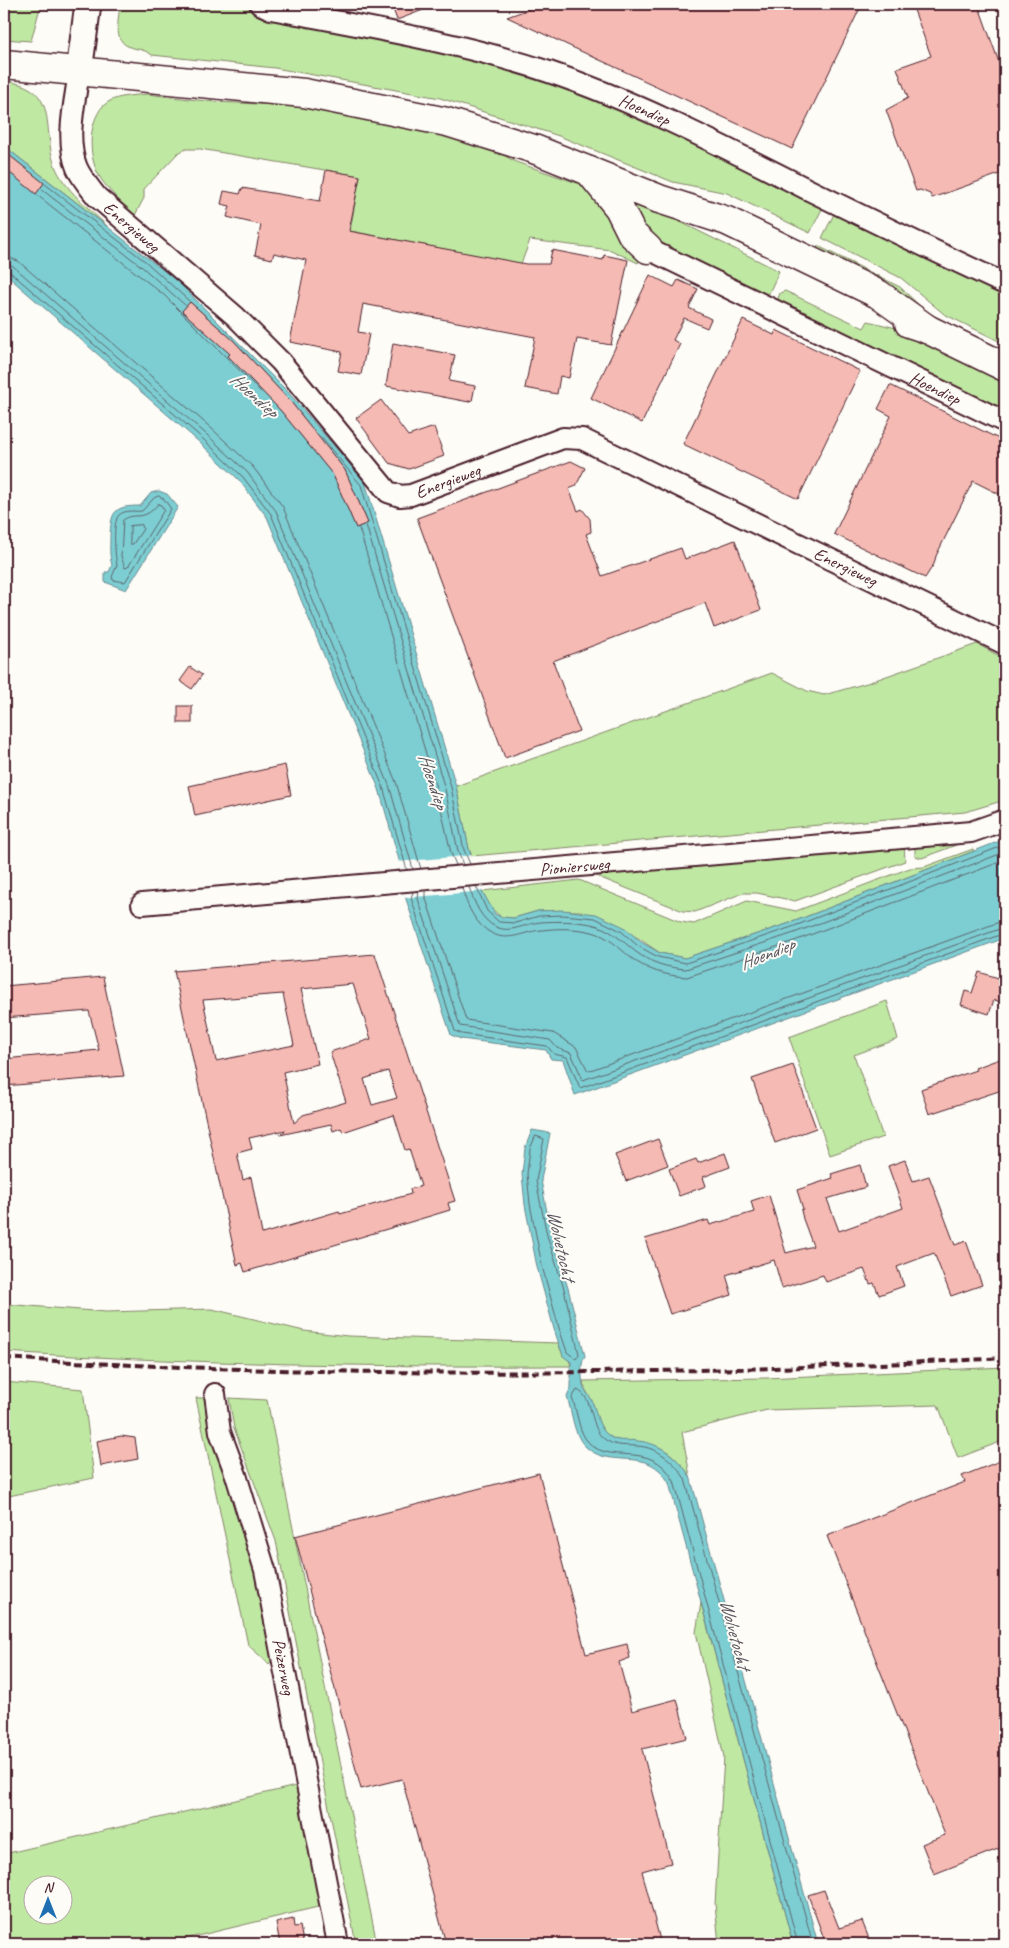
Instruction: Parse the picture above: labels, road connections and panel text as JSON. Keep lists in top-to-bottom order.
{
  "streets": {
    "street": [
      "Hoendiep",
      "Energieweg",
      "Pioniersweg",
      "Peizerweg"
    ]
  },
  "water": ["Hoendiep", "Wolvetocht"],
  "north": "top"
}
